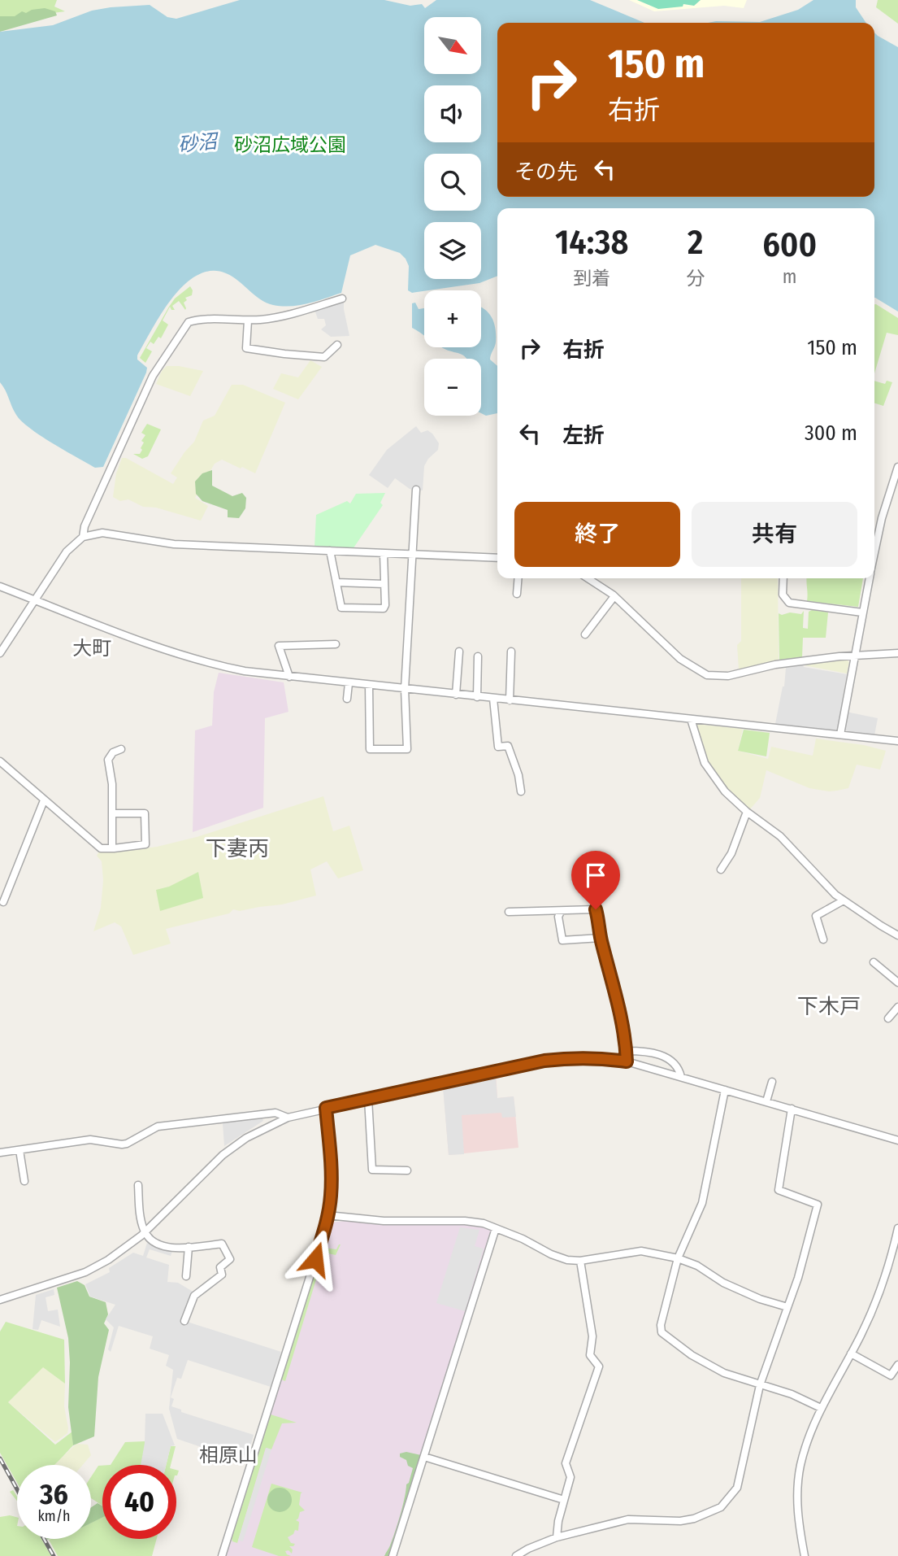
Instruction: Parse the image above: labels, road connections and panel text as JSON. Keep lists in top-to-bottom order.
{
  "districts": [
    "大町",
    "下妻丙",
    "下木戸",
    "相原山"
  ],
  "water": ["砂沼"],
  "parks": ["砂沼広域公園"],
  "north": "bottom right",
  "page": {
    "map_buttons": ["+", "−"],
    "turn": ["150 m", "右折"],
    "then": "その先",
    "eta": [
      "14:38",
      "到着",
      "2",
      "分",
      "600",
      "m"
    ],
    "list": [
      {
        "name": "右折",
        "value": "150 m"
      },
      {
        "name": "左折",
        "value": "300 m"
      }
    ],
    "buttons": ["終了", "共有"],
    "speed": "36 km/h",
    "limit": "40"
  }
}
